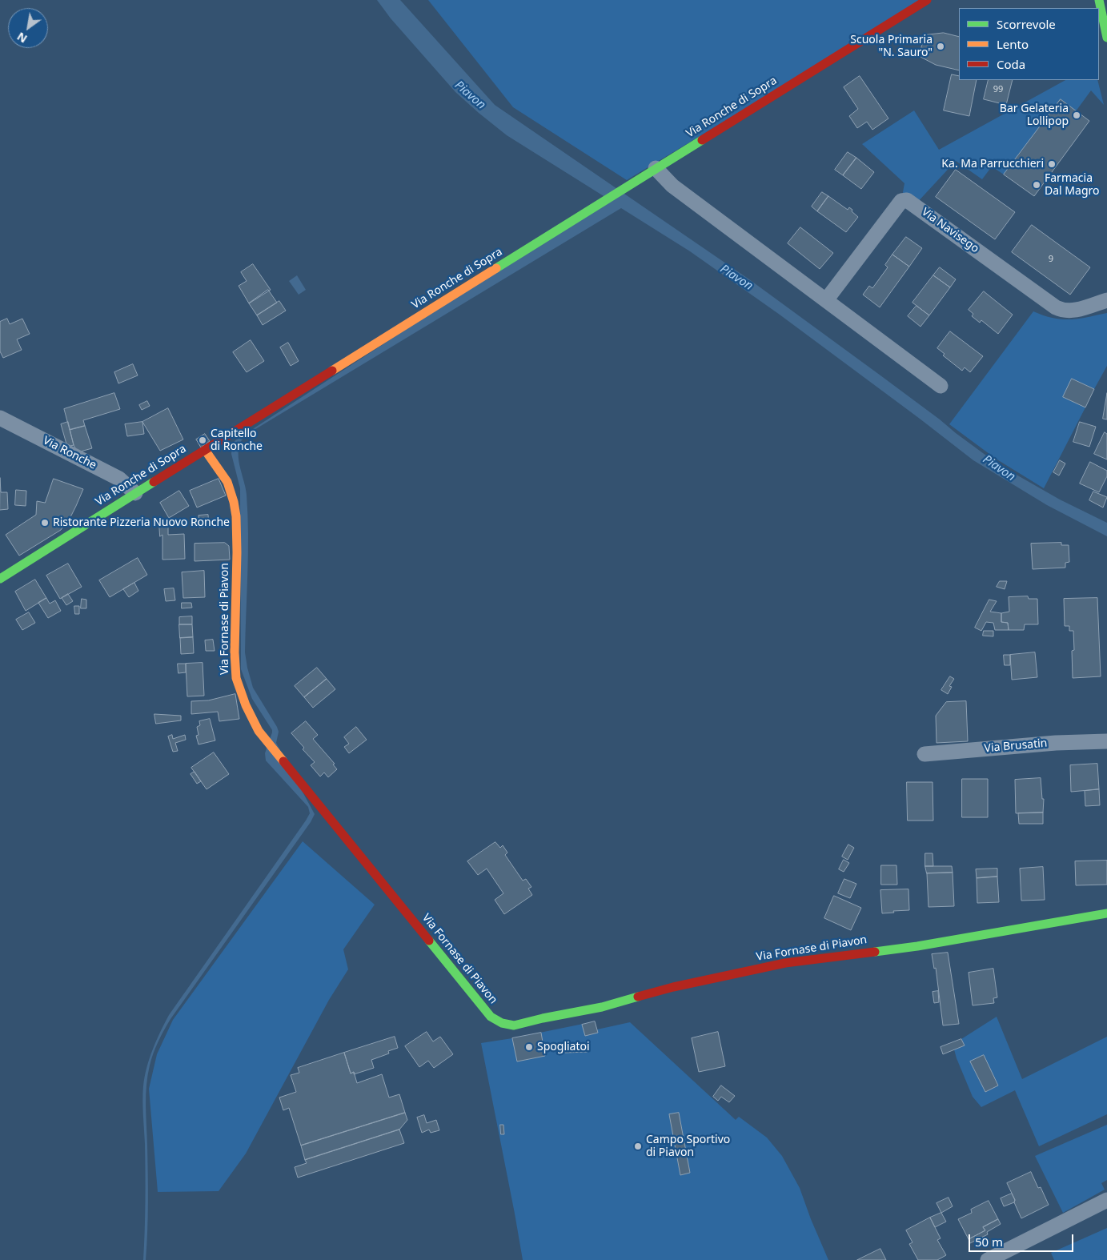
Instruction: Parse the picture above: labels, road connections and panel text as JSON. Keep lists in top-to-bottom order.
{
  "streets": {
    "street": [
      "Via Ronche di Sopra",
      "Via Navisego",
      "Via Ronche",
      "Via Fornase di Piavon",
      "Via Brusatin"
    ]
  },
  "crossings": [
    ["Via Ronche di Sopra", "Via Ronche"],
    ["Via Ronche di Sopra", "Via Fornase di Piavon"]
  ],
  "water": ["Piavon"],
  "places": [
    "Scuola Primaria \"N. Sauro\"",
    "Bar Gelateria Lollipop",
    "Ka. Ma Parrucchieri",
    "Farmacia Dal Magro",
    "Capitello di Ronche",
    "Ristorante Pizzeria Nuovo Ronche",
    "Spogliatoi",
    "Campo Sportivo di Piavon"
  ],
  "house_numbers": ["99", "9"],
  "legend": ["Scorrevole", "Lento", "Coda"],
  "scale_bar": "50 m",
  "north": "bottom left"
}
